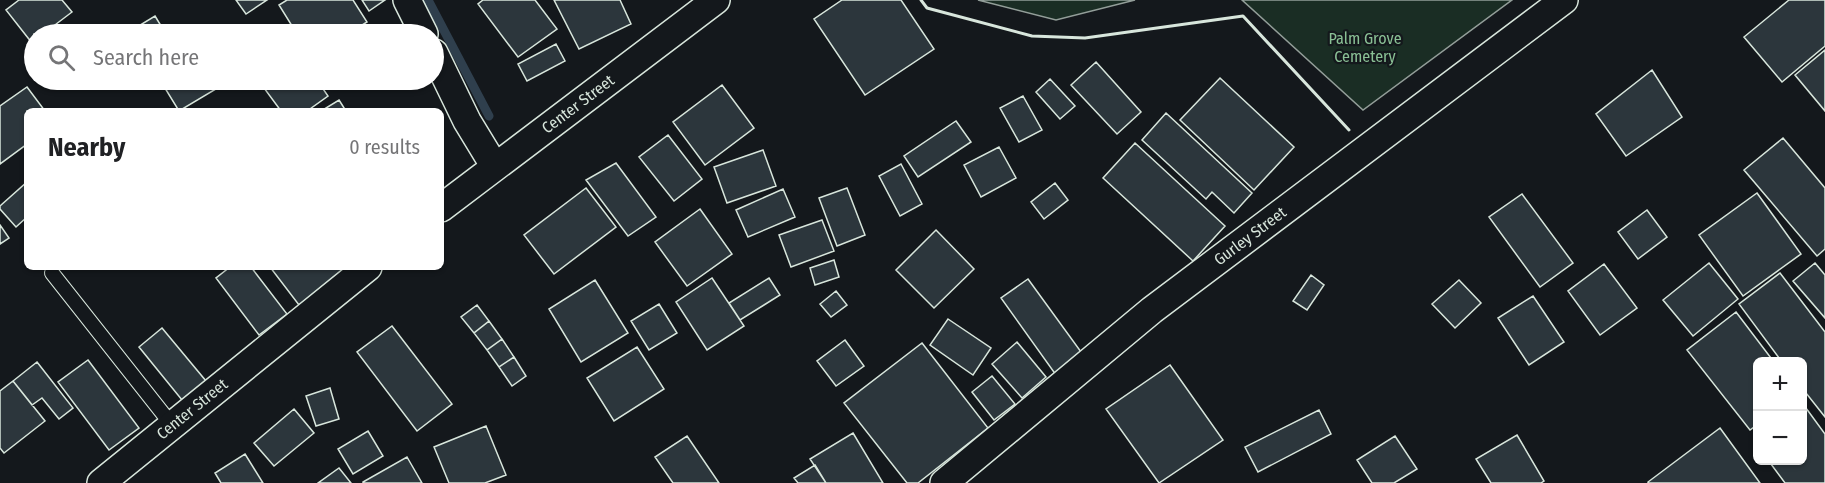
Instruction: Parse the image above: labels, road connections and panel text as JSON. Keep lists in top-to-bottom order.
{
  "streets": {
    "street": ["Center Street", "Gurley Street"]
  },
  "parks": ["Palm Grove Cemetery"],
  "page": {
    "search": "Search here",
    "heading": ["Nearby", "0 results"],
    "map_buttons": ["+", "−"]
  }
}
